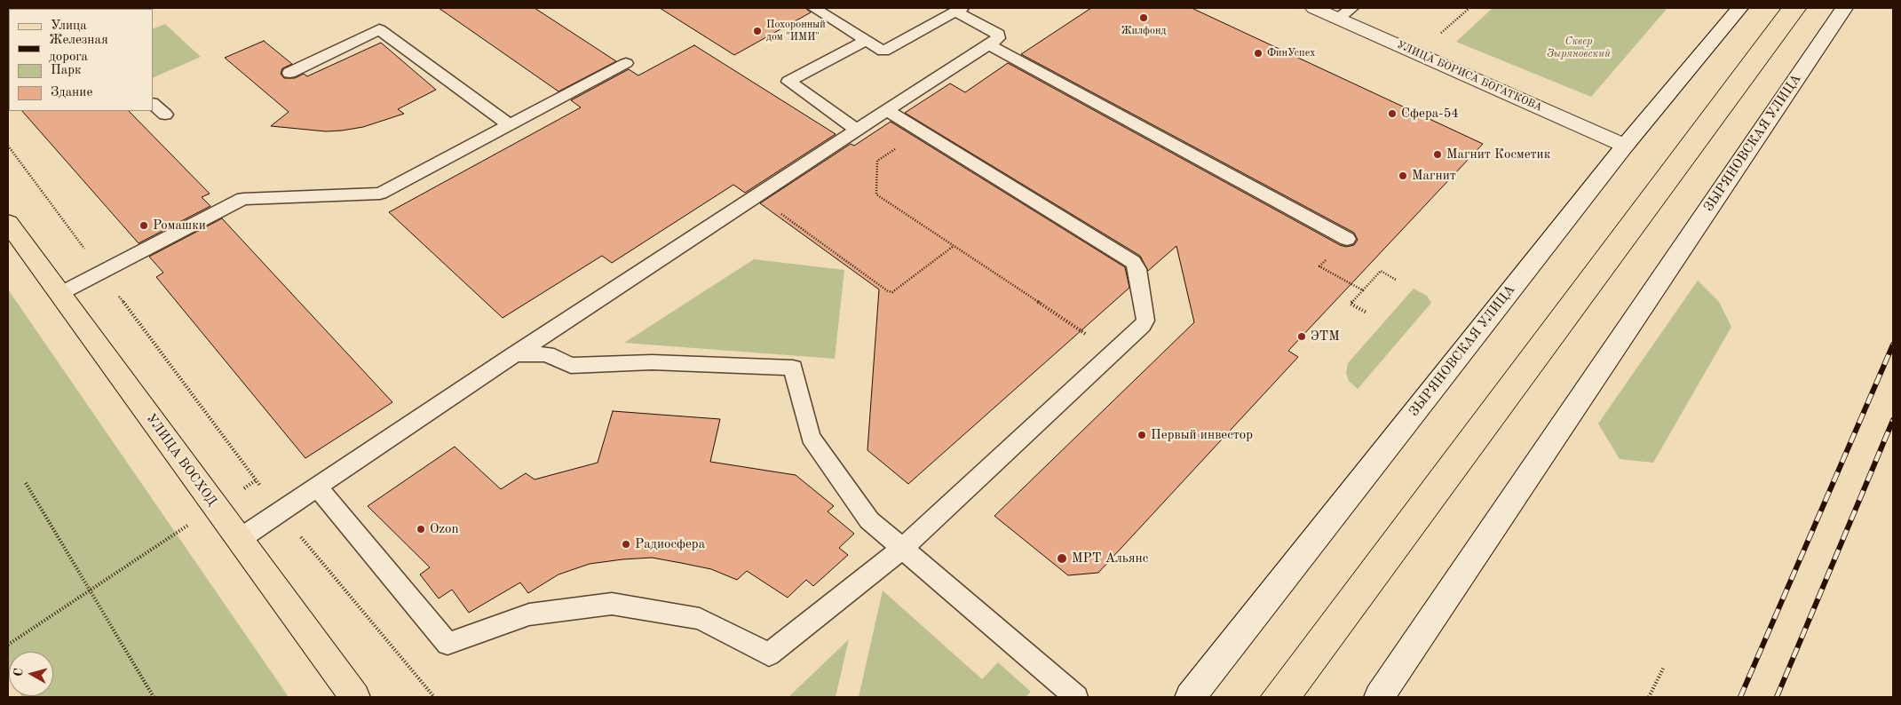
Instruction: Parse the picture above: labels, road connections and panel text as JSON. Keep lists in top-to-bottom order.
{
  "streets": {
    "main road": ["УЛИЦА БОРИСА БОГАТКОВА", "ЗЫРЯНОВСКАЯ УЛИЦА", "УЛИЦА ВОСХОД"]
  },
  "crossings": [
    ["УЛИЦА БОРИСА БОГАТКОВА", "ЗЫРЯНОВСКАЯ УЛИЦА"]
  ],
  "parks": ["Cквер Зыряновский"],
  "places": [
    "Жилфонд",
    "Похоронный дом \"ИМИ\"",
    "ФинУспех",
    "Сфера-54",
    "Магнит Косметик",
    "Магнит",
    "Ромашки",
    "ЭТМ",
    "Первый инвестор",
    "Ozon",
    "Радиосфера",
    "МРТ Альянс"
  ],
  "legend": [
    "Улица",
    "Железная дорога",
    "Парк",
    "Здание"
  ],
  "north": "left"
}
